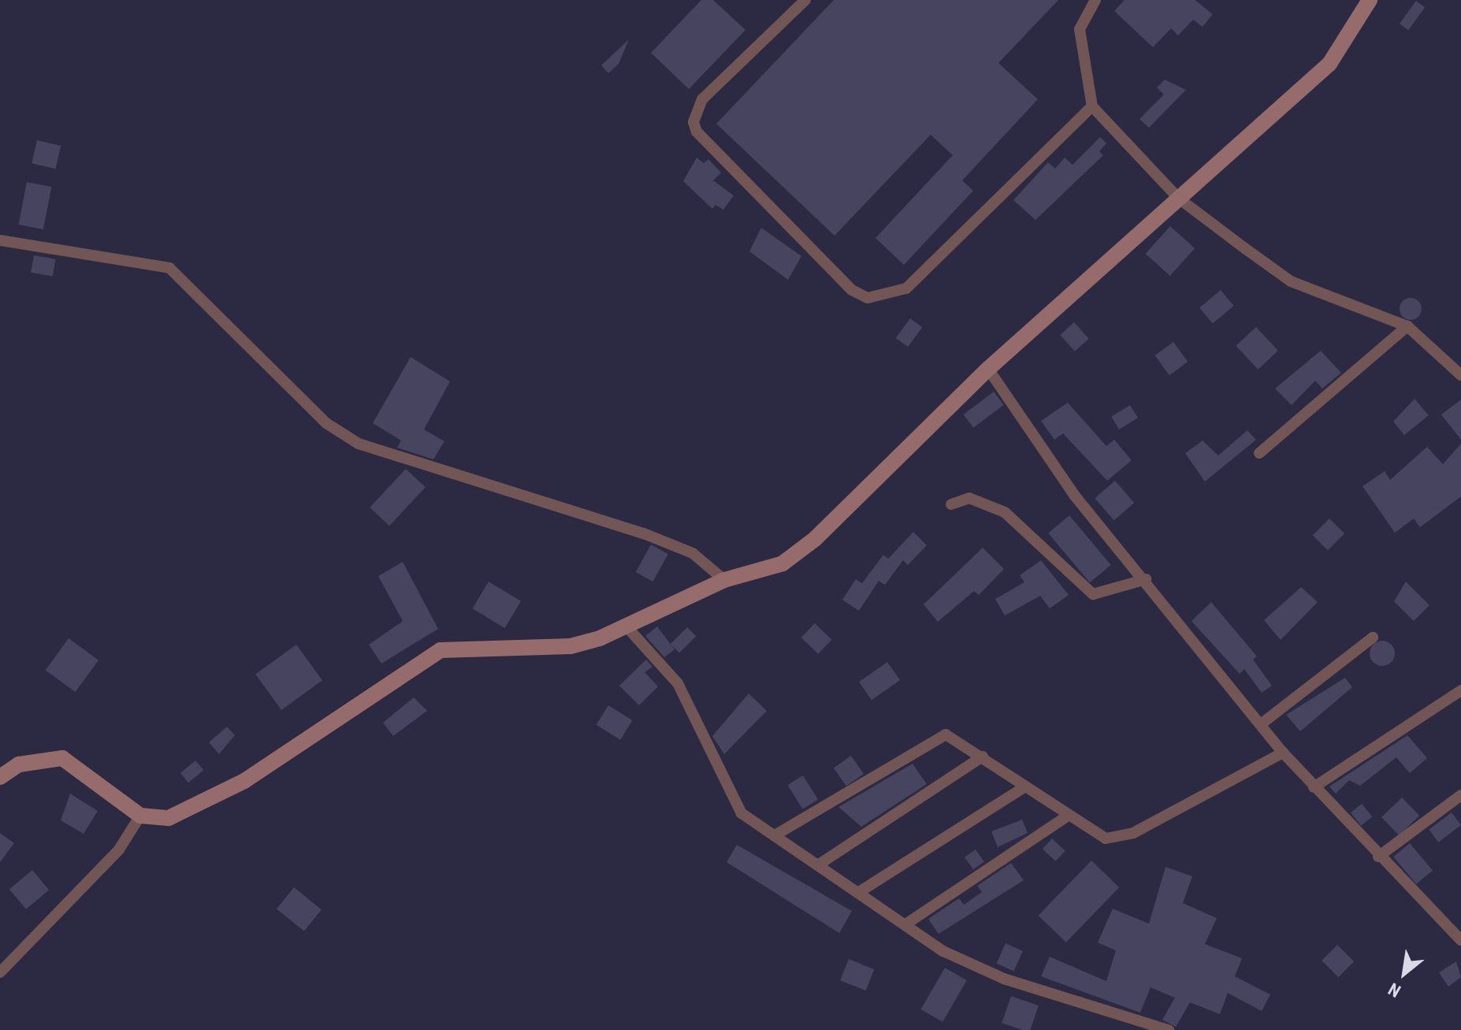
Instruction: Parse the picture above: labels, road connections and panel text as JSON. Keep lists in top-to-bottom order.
{
  "north": "bottom left"
}
